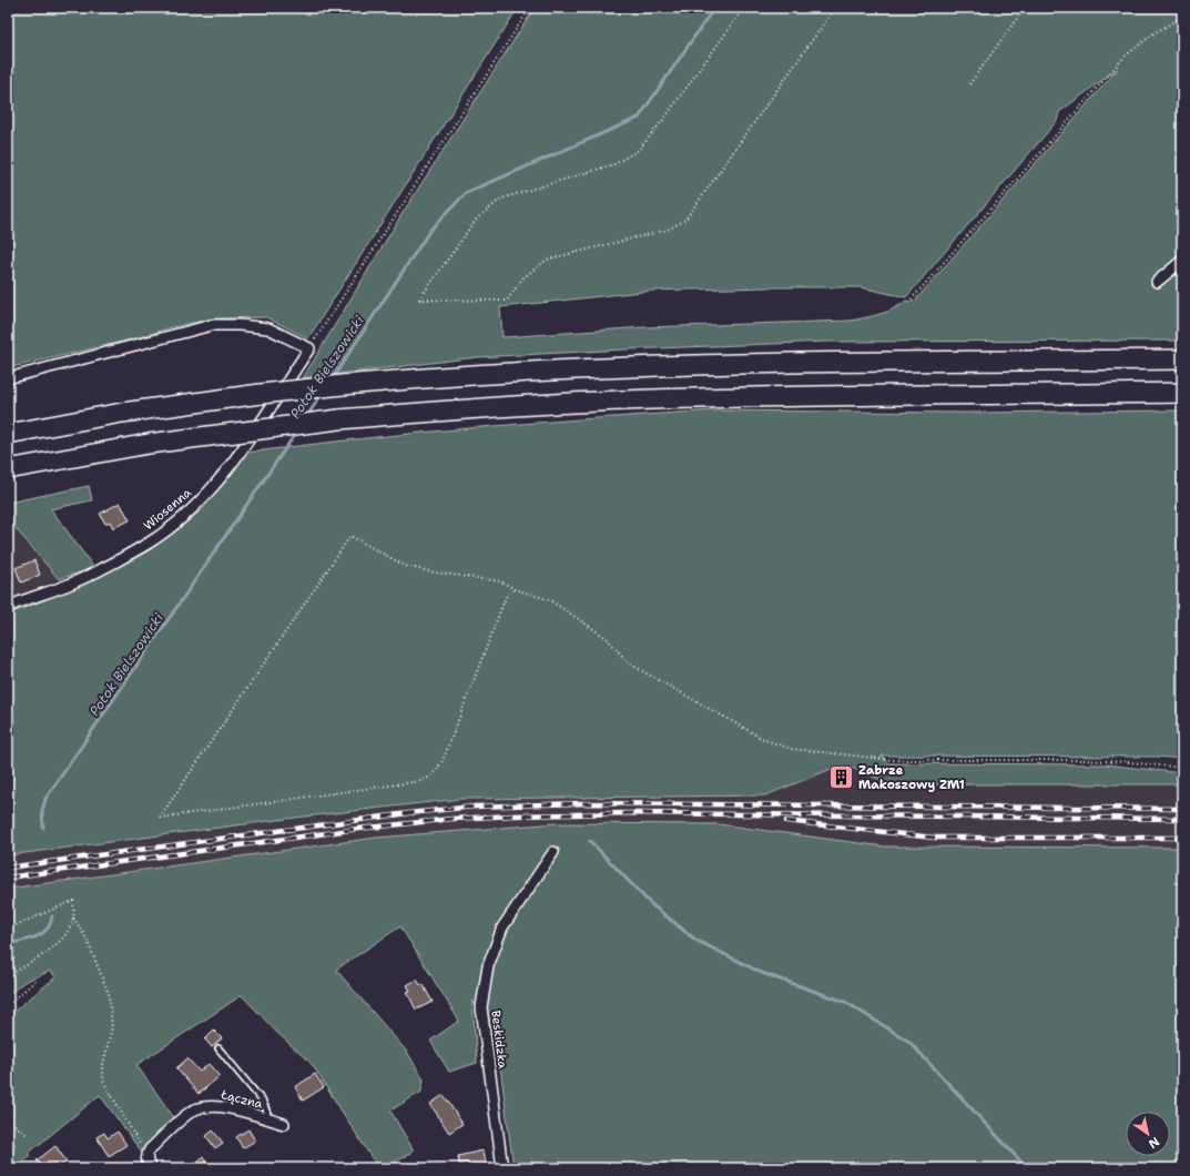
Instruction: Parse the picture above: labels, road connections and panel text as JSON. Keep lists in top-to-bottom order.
{
  "streets": {
    "street": ["Wiosenna", "Beskidzka", "Łączna"]
  },
  "water": ["Potok Bielszowicki"],
  "places": {
    "building": ["Zabrze Makoszowy ZM1"]
  },
  "north": "bottom right"
}
